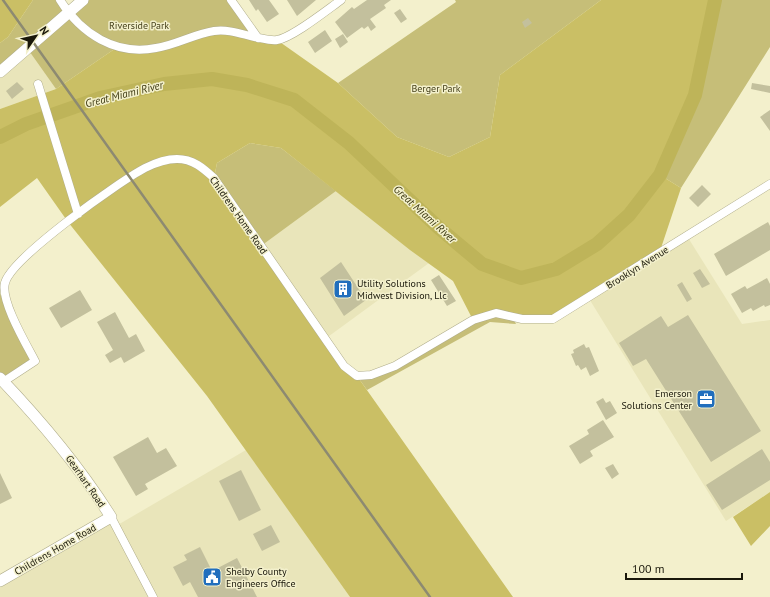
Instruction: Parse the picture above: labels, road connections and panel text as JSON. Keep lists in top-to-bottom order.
{
  "streets": {
    "street": ["Childrens Home Road", "Brooklyn Avenue", "Gearhart Road"]
  },
  "crossings": [
    ["Childrens Home Road", "Brooklyn Avenue"],
    ["Childrens Home Road", "Gearhart Road"]
  ],
  "water": ["Great Miami River"],
  "parks": ["Riverside Park", "Berger Park"],
  "places": {
    "building": ["Utility Solutions Midwest Division, Llc"],
    "office": ["Emerson Solutions Center"],
    "public building": ["Shelby County Engineers Office"]
  },
  "scale_bar": "100 m",
  "north": "top right"
}
